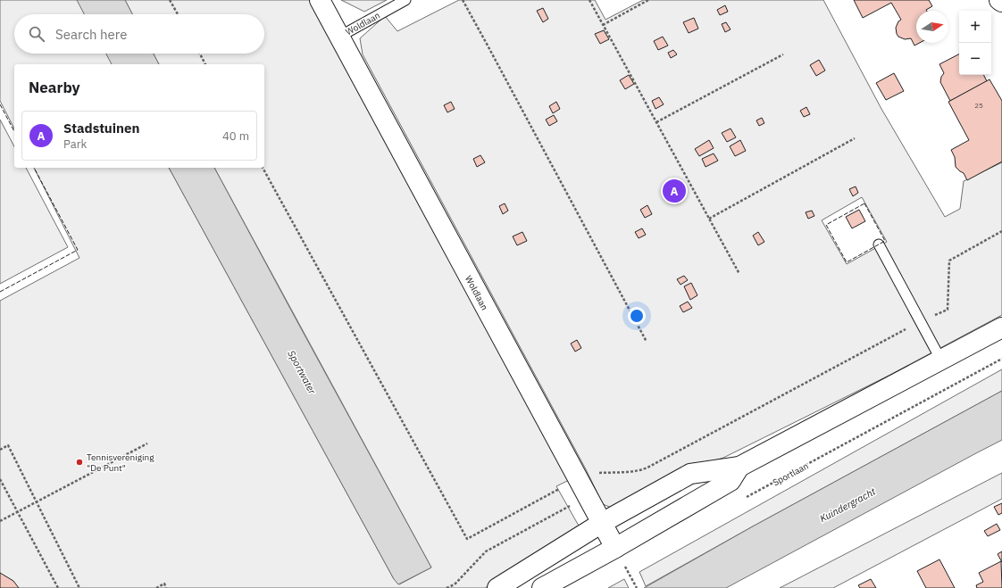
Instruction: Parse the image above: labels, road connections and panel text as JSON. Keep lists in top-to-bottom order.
{
  "streets": {
    "street": ["Woldlaan"],
    "path": ["Sportlaan"]
  },
  "water": ["Sportwater", "Kuindergracht"],
  "places": ["Tennisvereniging \"De Punt\""],
  "house_numbers": ["25"],
  "north": "right",
  "page": {
    "map_buttons": ["+", "−"],
    "search": "Search here",
    "heading": "Nearby",
    "list": [
      {
        "mark": "A",
        "name": "Stadstuinen",
        "note": "Park",
        "value": "40 m"
      }
    ],
    "pins": "A"
  }
}
